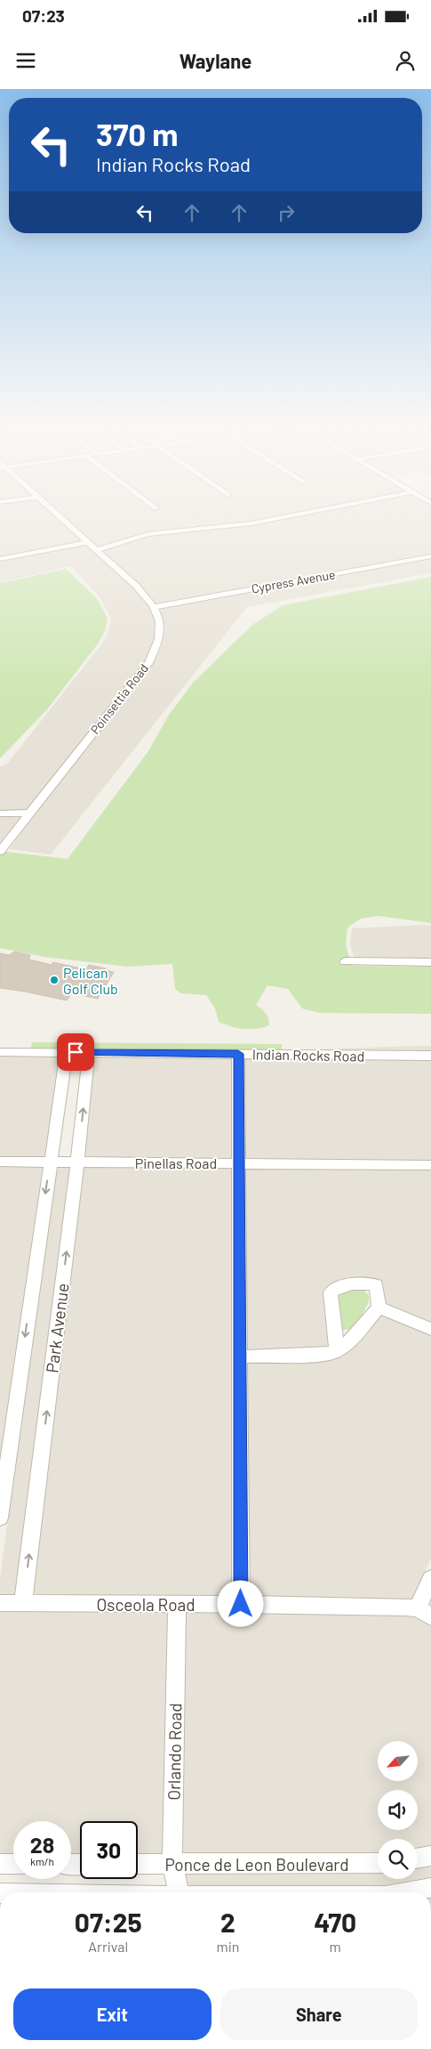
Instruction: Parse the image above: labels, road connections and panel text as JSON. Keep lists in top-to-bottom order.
{
  "streets": {
    "street": [
      "Cypress Avenue",
      "Poinsettia Road",
      "Indian Rocks Road",
      "Pinellas Road",
      "Park Avenue",
      "Osceola Road",
      "Orlando Road",
      "Ponce de Leon Boulevard"
    ]
  },
  "crossings": [
    ["Cypress Avenue", "Poinsettia Road"],
    ["Indian Rocks Road", "Park Avenue"],
    ["Pinellas Road", "Park Avenue"],
    ["Park Avenue", "Osceola Road"],
    ["Osceola Road", "Orlando Road"],
    ["Orlando Road", "Ponce de Leon Boulevard"]
  ],
  "places": ["Pelican Golf Club"],
  "north": "bottom left",
  "page": {
    "status": "07:23",
    "header": "Waylane",
    "turn": ["370 m", "Indian Rocks Road"],
    "speed": "28 km/h",
    "limit": "30",
    "eta": [
      "07:25",
      "Arrival",
      "2",
      "min",
      "470",
      "m"
    ],
    "buttons": ["Exit", "Share"]
  }
}
